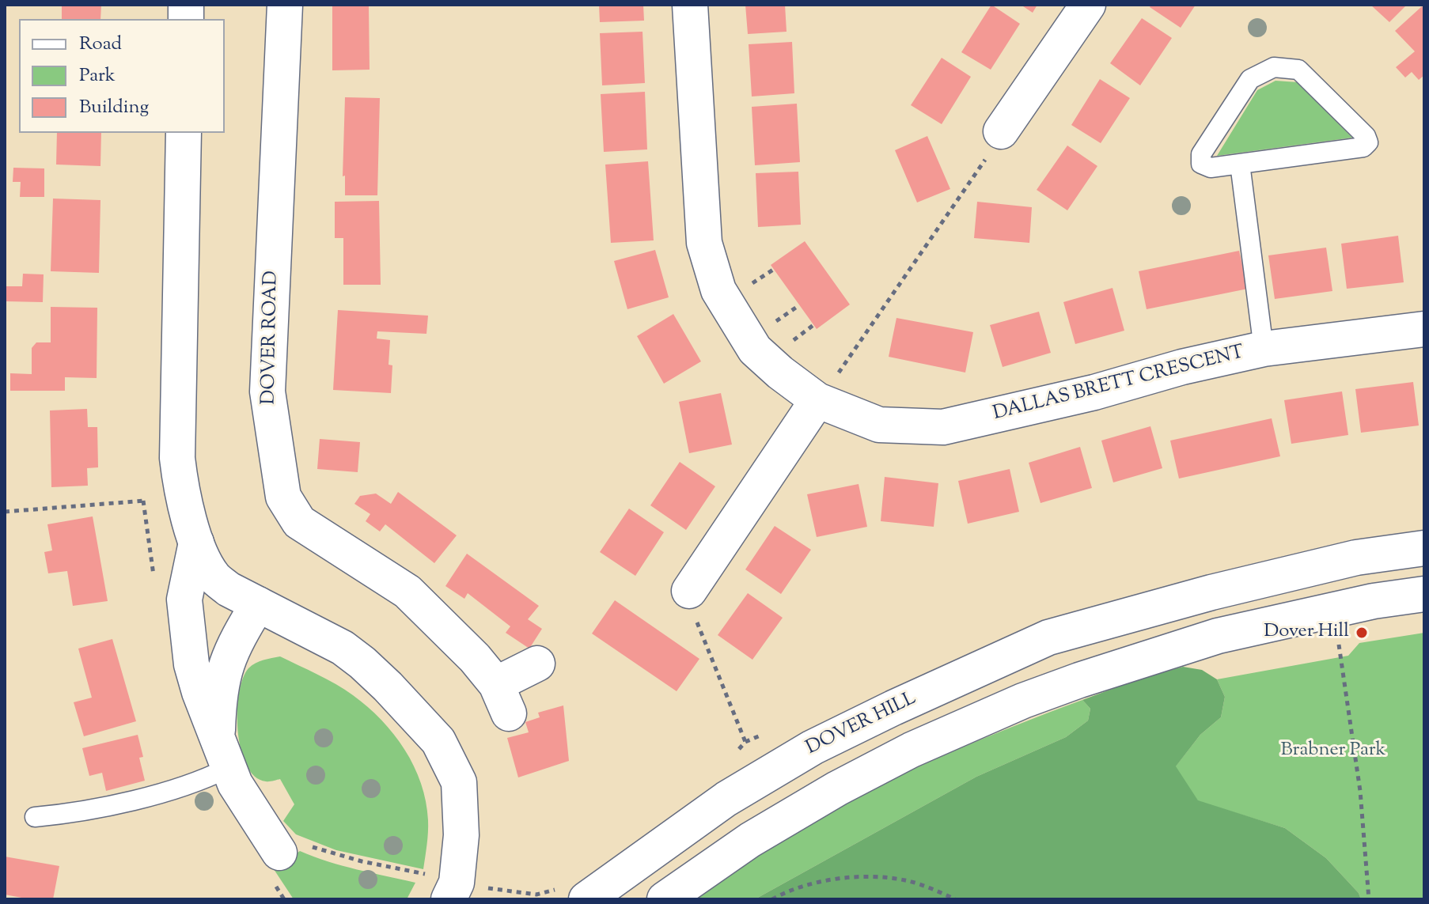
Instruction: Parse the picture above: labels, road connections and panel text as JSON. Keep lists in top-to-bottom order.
{
  "streets": {
    "street": ["DOVER ROAD", "DALLAS BRETT CRESCENT", "DOVER HILL"]
  },
  "parks": ["Brabner Park"],
  "places": ["Dover Hill"],
  "legend": ["Road", "Park", "Building"]
}
